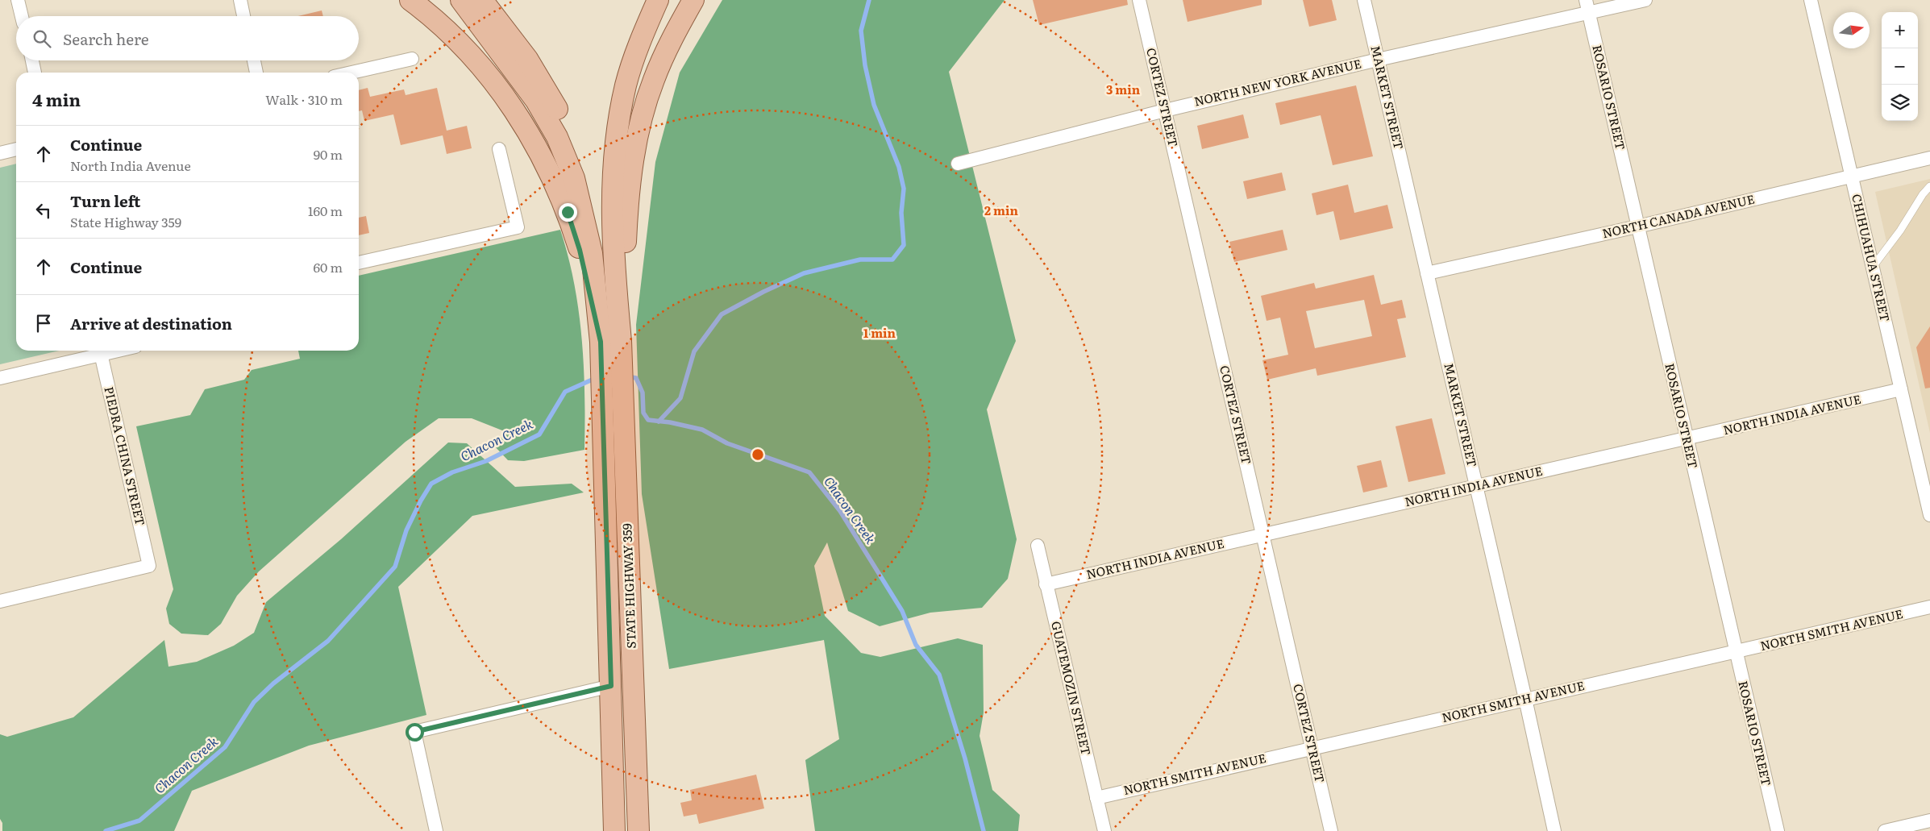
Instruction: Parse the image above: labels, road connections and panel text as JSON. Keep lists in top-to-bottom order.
{
  "streets": {
    "main road": ["STATE HIGHWAY 359"],
    "street": [
      "NORTH NEW YORK AVENUE",
      "CORTEZ STREET",
      "MARKET STREET",
      "ROSARIO STREET",
      "NORTH CANADA AVENUE",
      "CHIHUAHUA STREET",
      "NORTH INDIA AVENUE",
      "PIEDRA CHINA STREET",
      "NORTH SMITH AVENUE",
      "GUATEMOZIN STREET"
    ]
  },
  "crossings": [
    ["NORTH NEW YORK AVENUE", "CORTEZ STREET"],
    ["NORTH NEW YORK AVENUE", "MARKET STREET"],
    ["NORTH NEW YORK AVENUE", "ROSARIO STREET"],
    ["CORTEZ STREET", "NORTH INDIA AVENUE"],
    ["CORTEZ STREET", "NORTH SMITH AVENUE"],
    ["MARKET STREET", "NORTH CANADA AVENUE"],
    ["MARKET STREET", "NORTH INDIA AVENUE"],
    ["MARKET STREET", "NORTH SMITH AVENUE"],
    ["ROSARIO STREET", "NORTH CANADA AVENUE"],
    ["ROSARIO STREET", "NORTH INDIA AVENUE"],
    ["ROSARIO STREET", "NORTH SMITH AVENUE"],
    ["NORTH CANADA AVENUE", "CHIHUAHUA STREET"],
    ["CHIHUAHUA STREET", "NORTH INDIA AVENUE"],
    ["NORTH INDIA AVENUE", "GUATEMOZIN STREET"],
    ["NORTH SMITH AVENUE", "GUATEMOZIN STREET"]
  ],
  "water": ["Chacon Creek"],
  "north": "right",
  "page": {
    "map_buttons": ["+", "−"],
    "search": "Search here",
    "heading": ["4 min", "Walk · 310 m"],
    "list": [
      ["Continue", "North India Avenue", "90 m"],
      ["Turn left", "State Highway 359", "160 m"],
      ["Continue", "60 m"],
      "Arrive at destination"
    ]
  },
  "rings": ["3 min", "2 min", "1 min"]
}
